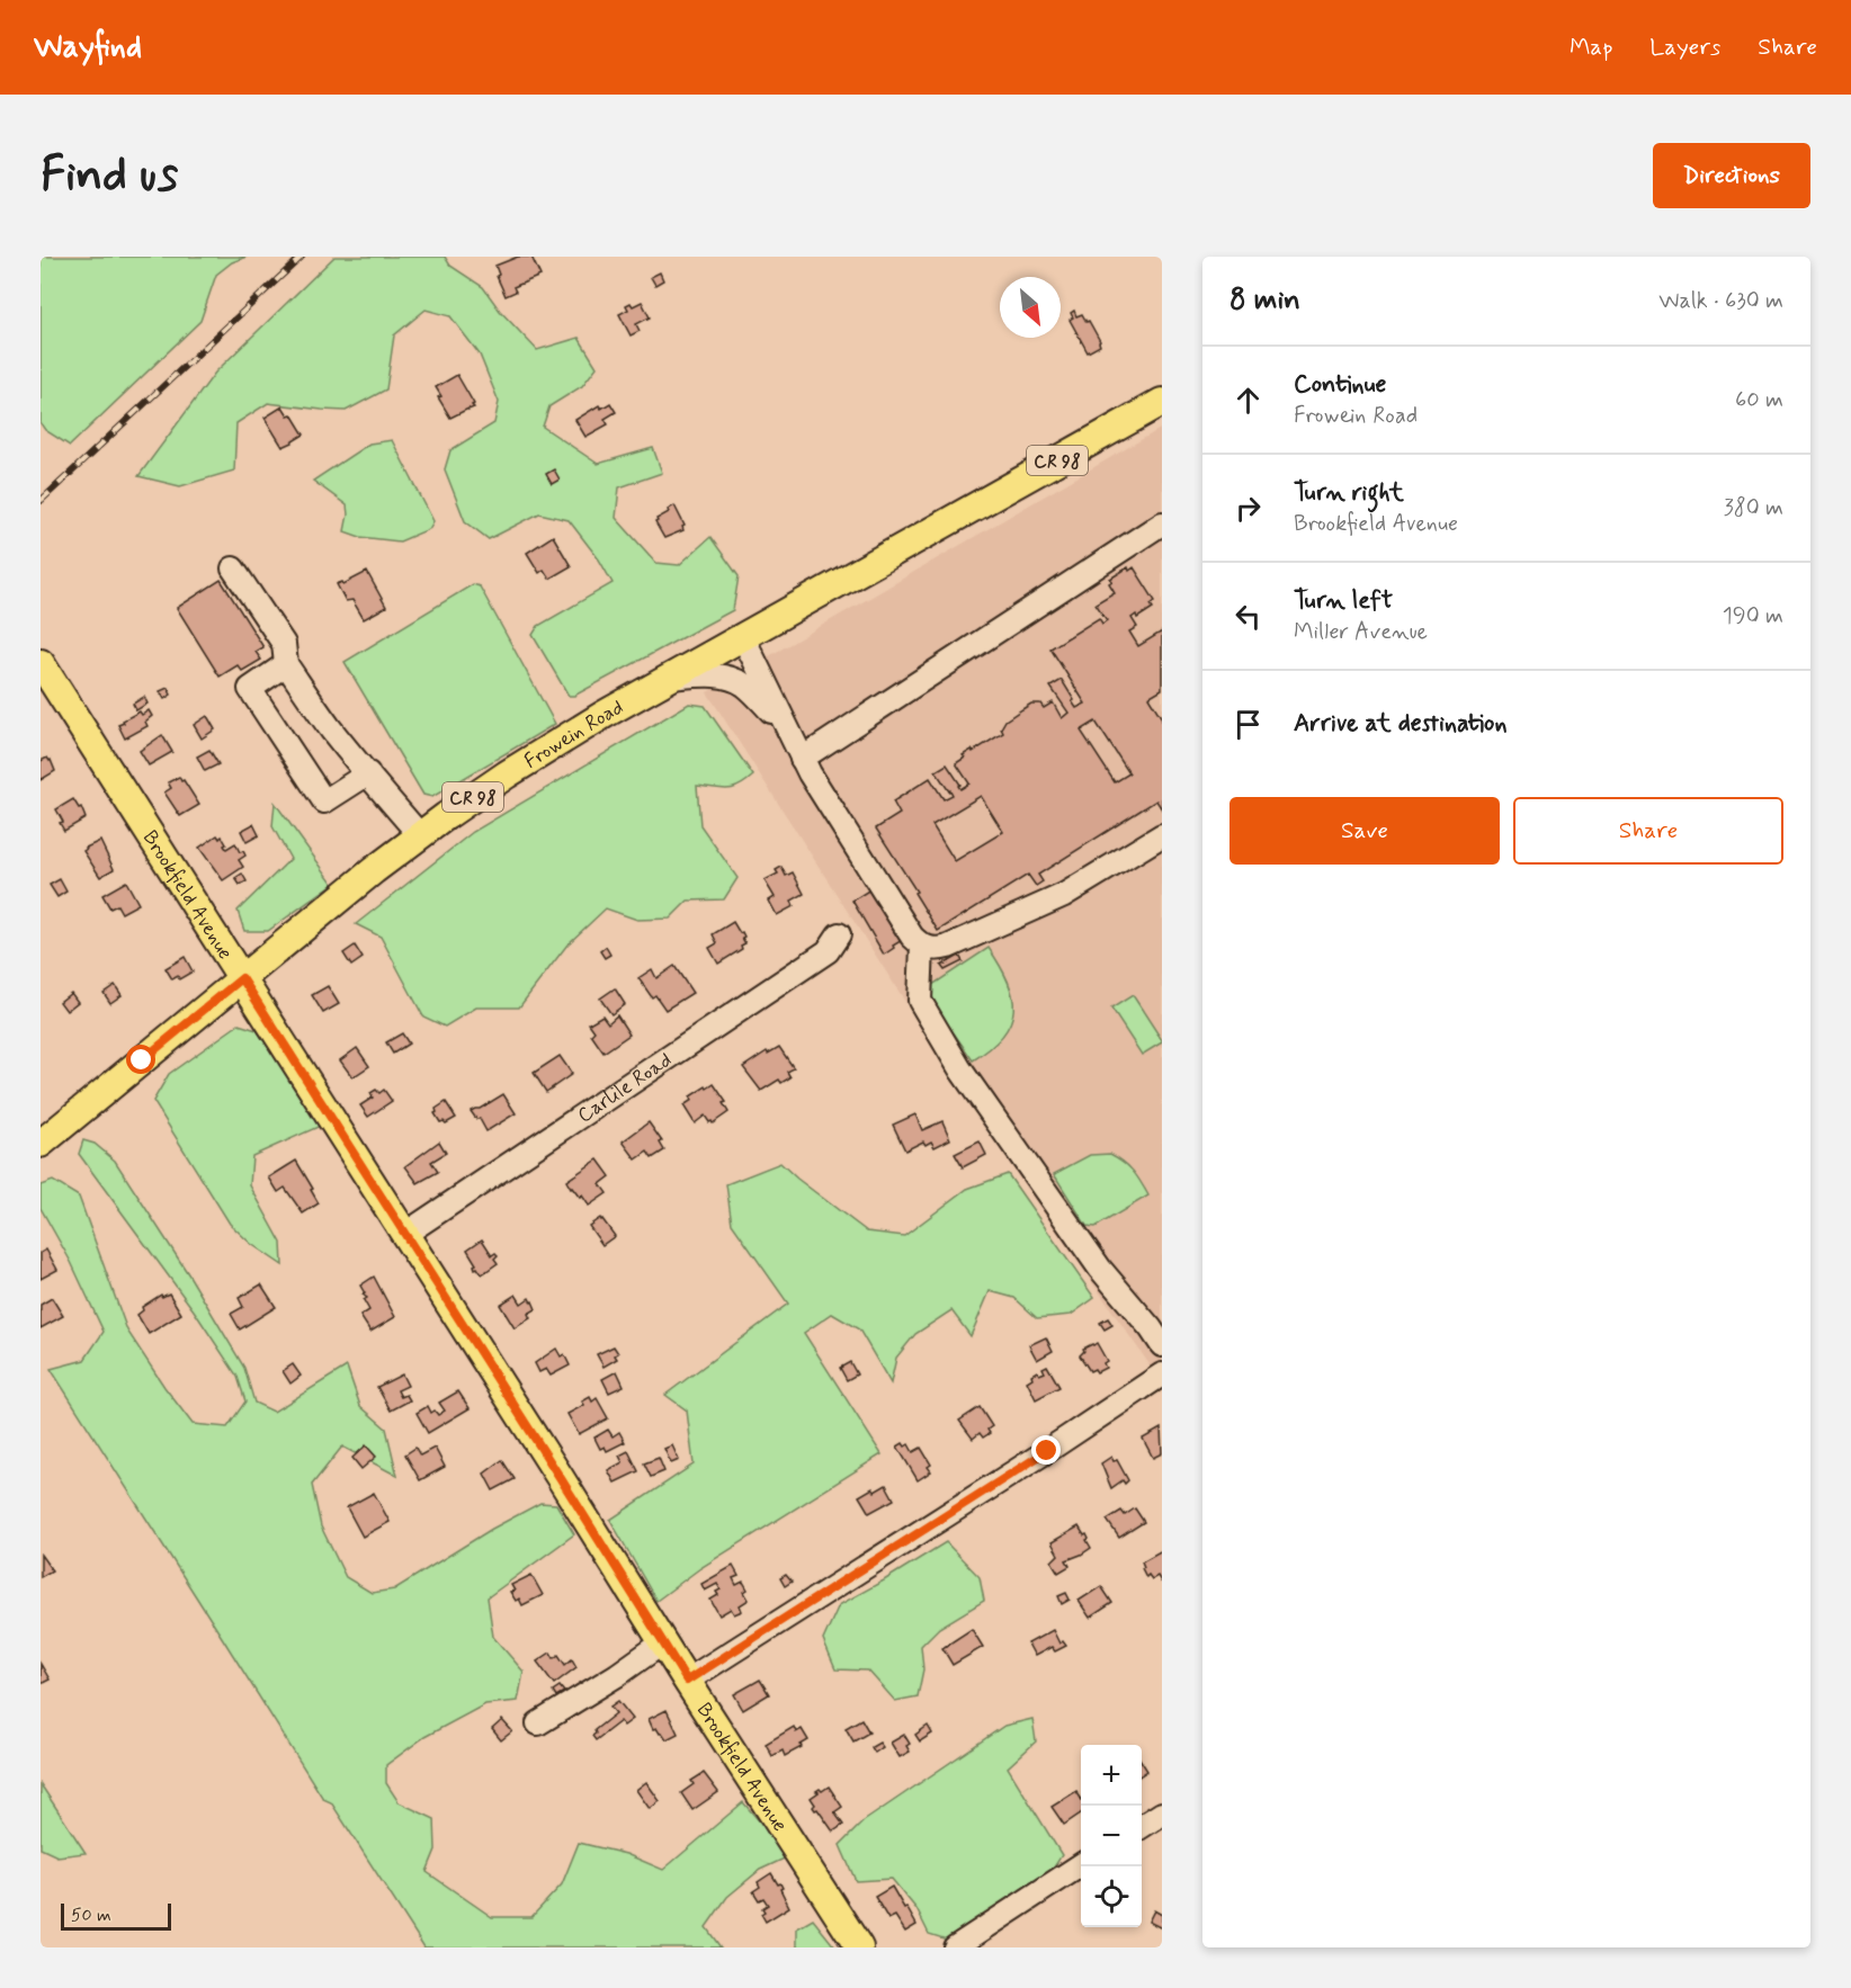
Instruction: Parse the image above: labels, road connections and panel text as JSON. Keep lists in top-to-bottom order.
{
  "streets": {
    "main road": ["CR 98", "Frowein Road", "Brookfield Avenue"],
    "street": ["Carlile Road"]
  },
  "crossings": [
    ["Frowein Road", "Brookfield Avenue"],
    ["Brookfield Avenue", "Carlile Road"]
  ],
  "scale_bar": "50 m",
  "north": "bottom right",
  "page": {
    "header": "Wayfind",
    "nav": ["Map", "Layers", "Share"],
    "buttons": [
      "Directions",
      ["Save", "Share"]
    ],
    "title": "Find us",
    "heading": ["8 min", "Walk · 630 m"],
    "list": [
      ["Continue", "Frowein Road", "60 m"],
      ["Turn right", "Brookfield Avenue", "380 m"],
      ["Turn left", "Miller Avenue", "190 m"],
      "Arrive at destination"
    ],
    "map_buttons": ["+", "−"],
    "scale": "50 m"
  }
}
